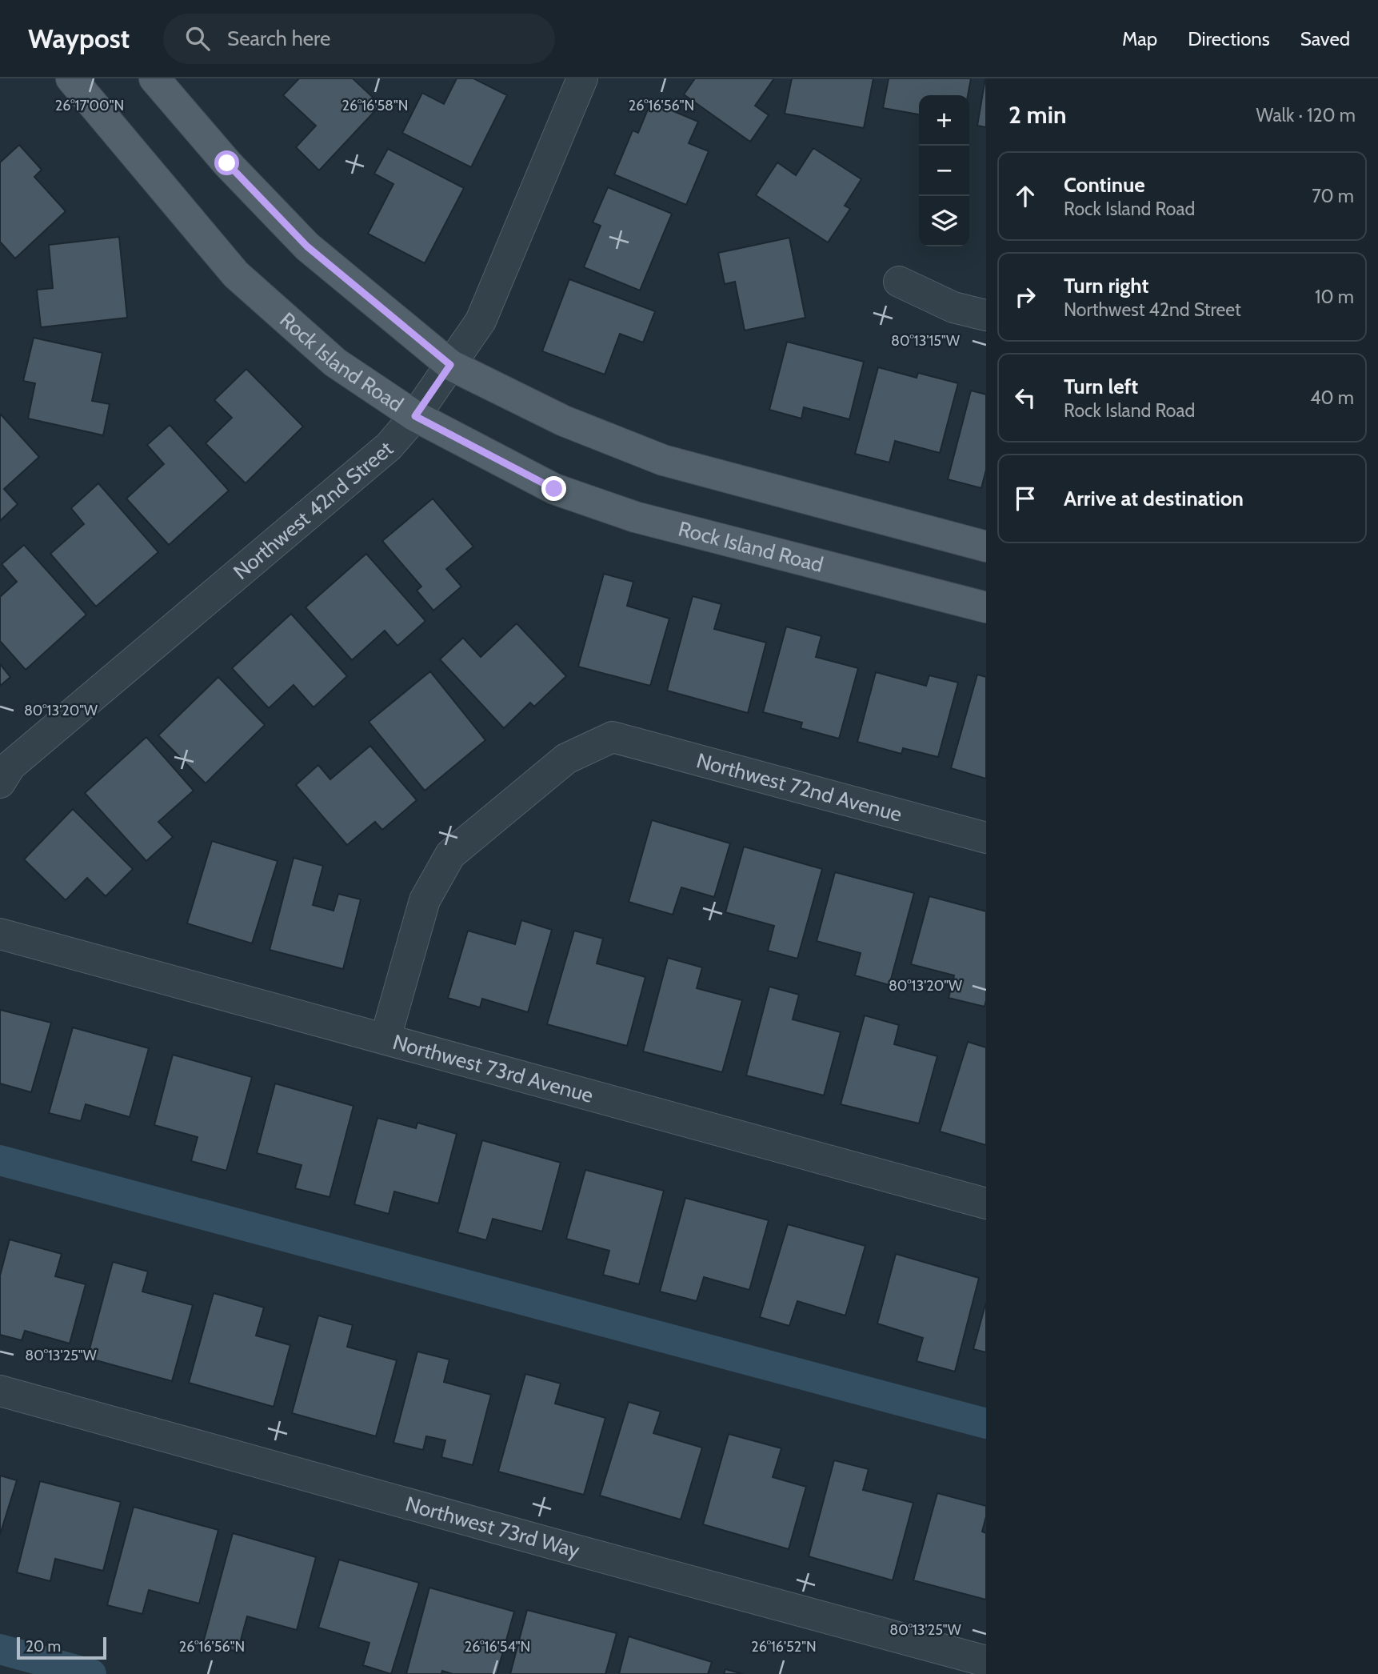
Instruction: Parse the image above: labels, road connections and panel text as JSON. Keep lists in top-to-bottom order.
{
  "streets": {
    "main road": ["Rock Island Road"],
    "street": [
      "Northwest 42nd Street",
      "Northwest 72nd Avenue",
      "Northwest 73rd Avenue",
      "Northwest 73rd Way"
    ]
  },
  "crossings": [
    ["Rock Island Road", "Northwest 42nd Street"],
    ["Northwest 72nd Avenue", "Northwest 73rd Avenue"]
  ],
  "scale_bar": "20 m",
  "page": {
    "header": "Waypost",
    "search": "Search here",
    "nav": ["Map", "Directions", "Saved"],
    "heading": ["2 min", "Walk · 120 m"],
    "map_buttons": ["+", "−"],
    "list": [
      ["Continue", "Rock Island Road", "70 m"],
      ["Turn right", "Northwest 42nd Street", "10 m"],
      ["Turn left", "Rock Island Road", "40 m"],
      "Arrive at destination"
    ],
    "scale": "20 m"
  },
  "coordinates": [
    "26°17'00\"N",
    "26°16'58\"N",
    "26°16'56\"N",
    "80°13'15\"W",
    "80°13'20\"W",
    "80°13'25\"W",
    "26°16'54\"N",
    "26°16'52\"N"
  ]
}
